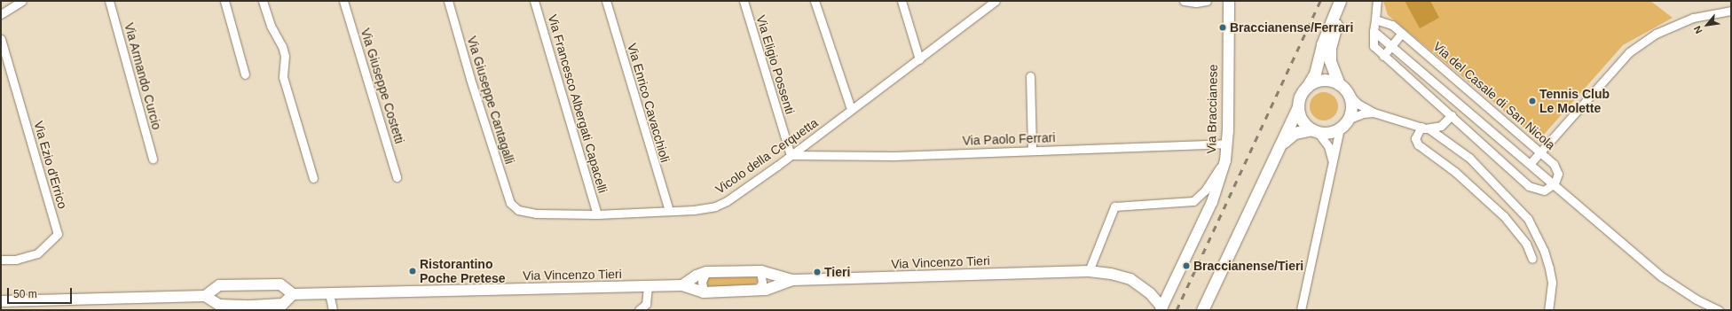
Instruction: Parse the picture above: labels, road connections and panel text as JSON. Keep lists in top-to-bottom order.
{
  "streets": {
    "street": [
      "Via Eligio Possenti",
      "Via Armando Curcio",
      "Via Giuseppe Costetti",
      "Via del Casale di San Nicola",
      "Via Giuseppe Cantagalli",
      "Via Enrico Cavacchioli",
      "Via Francesco Albergati Capacelli",
      "Via Braccianese",
      "Via Paolo Ferrari",
      "Vicolo della Cerquetta",
      "Via Ezio d'Errico",
      "Via Vincenzo Tieri"
    ]
  },
  "crossings": [
    ["Via Eligio Possenti", "Via Paolo Ferrari"],
    ["Via Eligio Possenti", "Vicolo della Cerquetta"],
    ["Via Giuseppe Cantagalli", "Vicolo della Cerquetta"],
    ["Via Enrico Cavacchioli", "Vicolo della Cerquetta"],
    ["Via Francesco Albergati Capacelli", "Vicolo della Cerquetta"],
    ["Via Braccianese", "Via Paolo Ferrari"],
    ["Via Braccianese", "Via Vincenzo Tieri"],
    ["Via Paolo Ferrari", "Vicolo della Cerquetta"]
  ],
  "places": [
    "Braccianense/Ferrari",
    "Tennis Club Le Molette",
    "Braccianense/Tieri",
    "Ristorantino Poche Pretese",
    "Tieri"
  ],
  "scale_bar": "50 m",
  "north": "bottom left"
}
